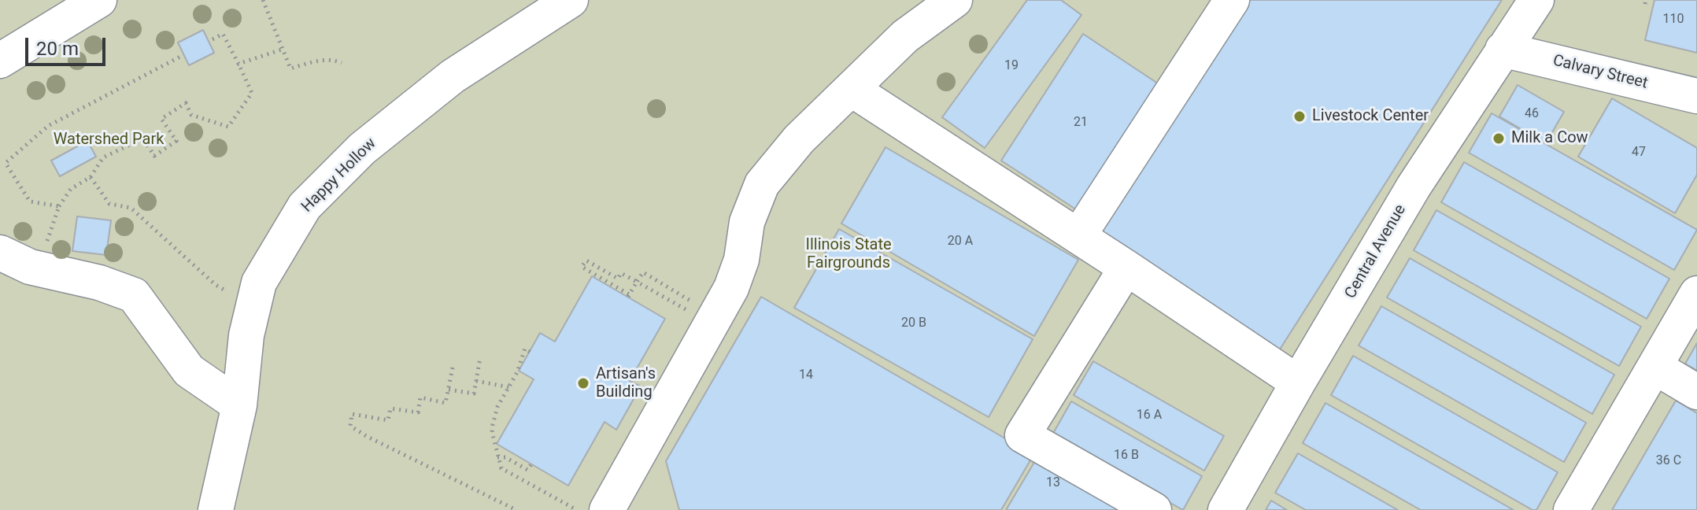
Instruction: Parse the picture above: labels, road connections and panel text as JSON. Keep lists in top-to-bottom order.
{
  "streets": {
    "street": ["Calvary Street", "Happy Hollow", "Central Avenue"]
  },
  "crossings": [
    ["Calvary Street", "Central Avenue"]
  ],
  "parks": ["Watershed Park", "Illinois State Fairgrounds"],
  "places": ["Livestock Center", "Milk a Cow", "Artisan's Building"],
  "house_numbers": [
    "110",
    "19",
    "46",
    "21",
    "47",
    "20 A",
    "20 B",
    "14",
    "16 A",
    "16 B",
    "36 C",
    "13"
  ],
  "scale_bar": "20 m"
}
